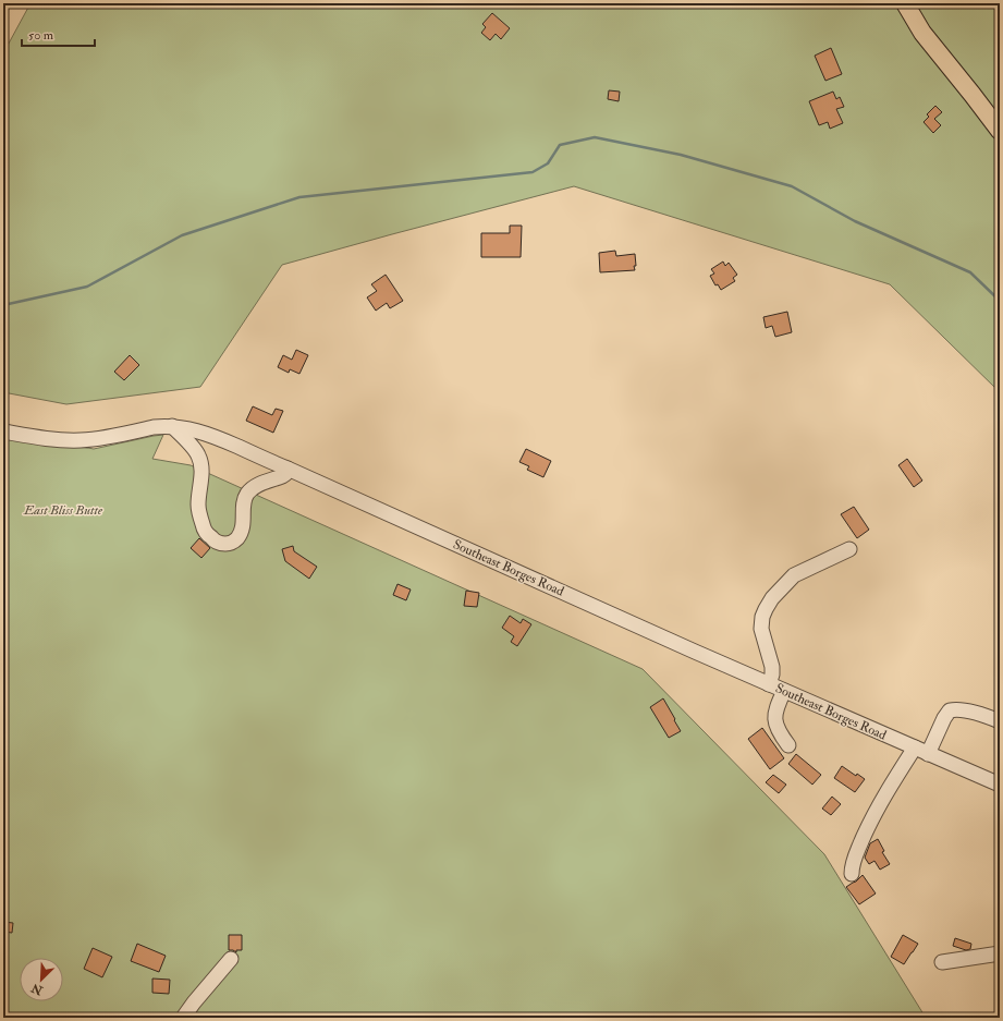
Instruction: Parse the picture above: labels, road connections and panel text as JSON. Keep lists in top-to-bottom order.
{
  "streets": {
    "street": ["Southeast Borges Road"]
  },
  "parks": ["East Bliss Butte"],
  "scale_bar": "50 m",
  "north": "bottom left"
}
